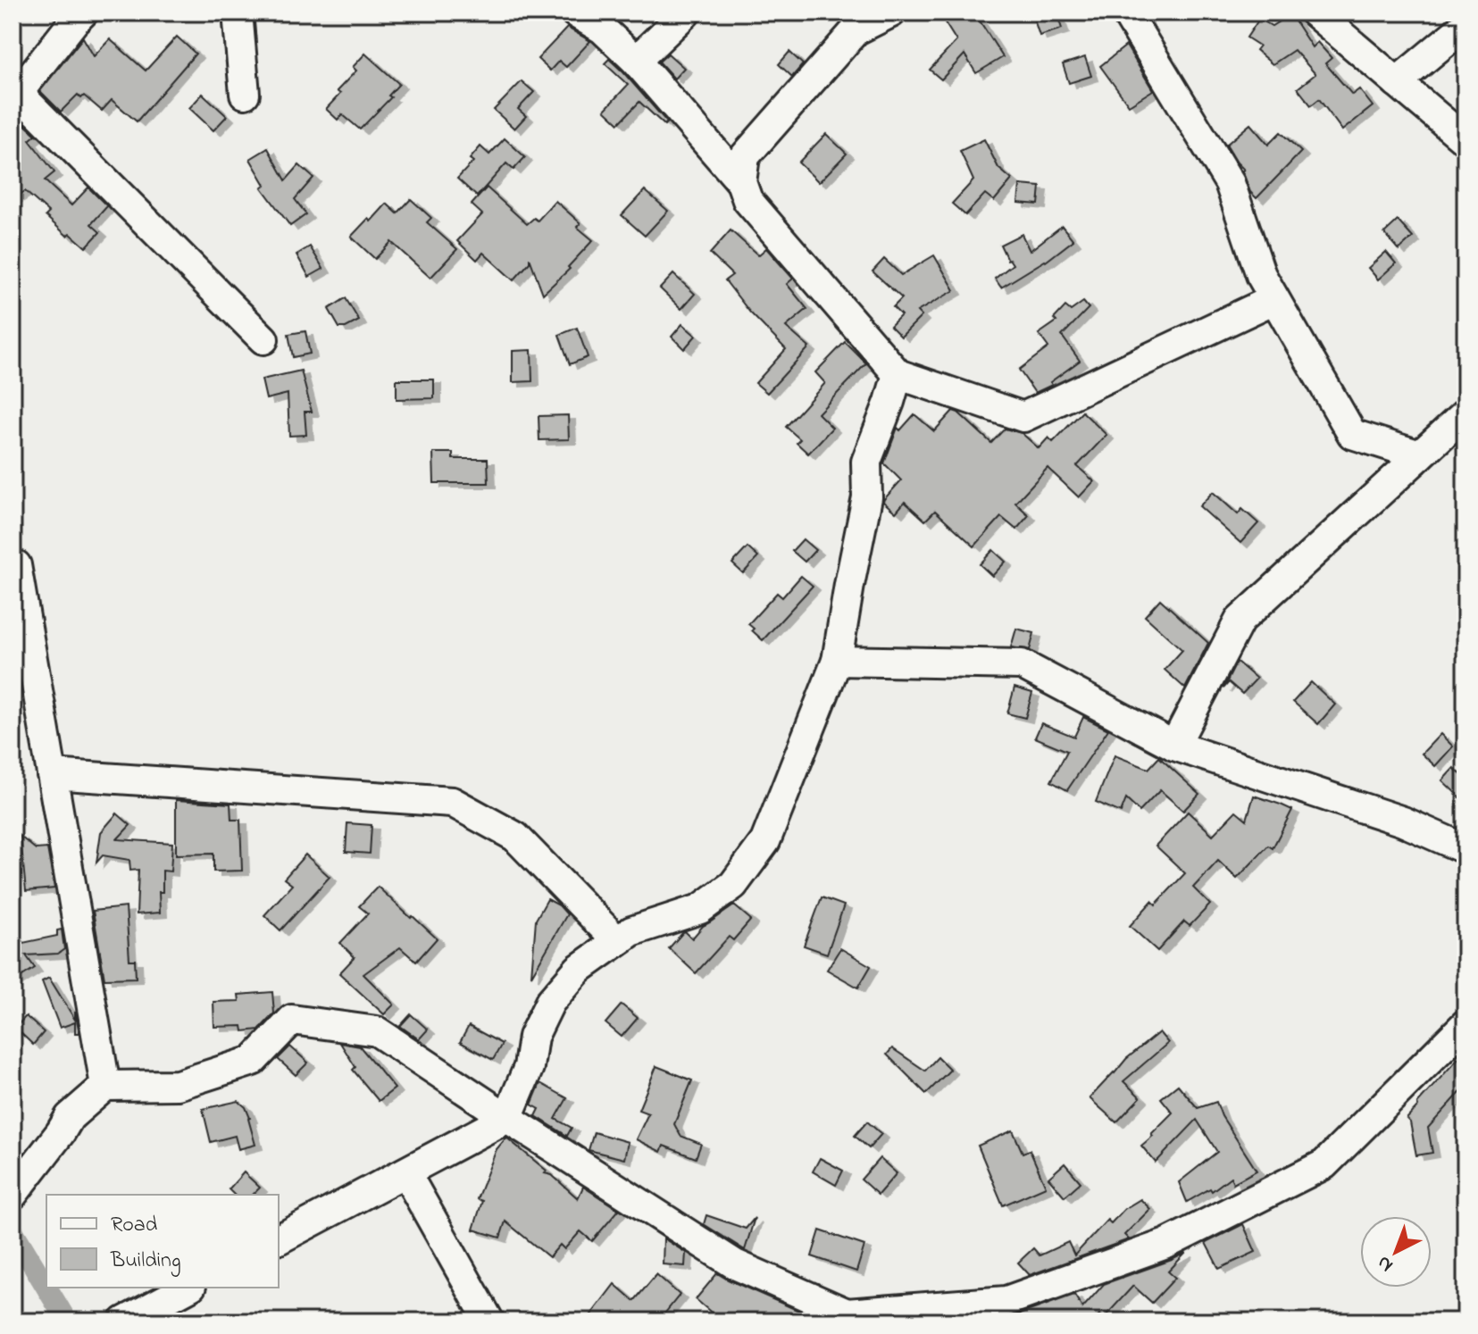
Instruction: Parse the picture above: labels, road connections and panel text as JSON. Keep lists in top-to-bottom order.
{
  "legend": ["Road", "Building"],
  "north": "bottom left"
}
